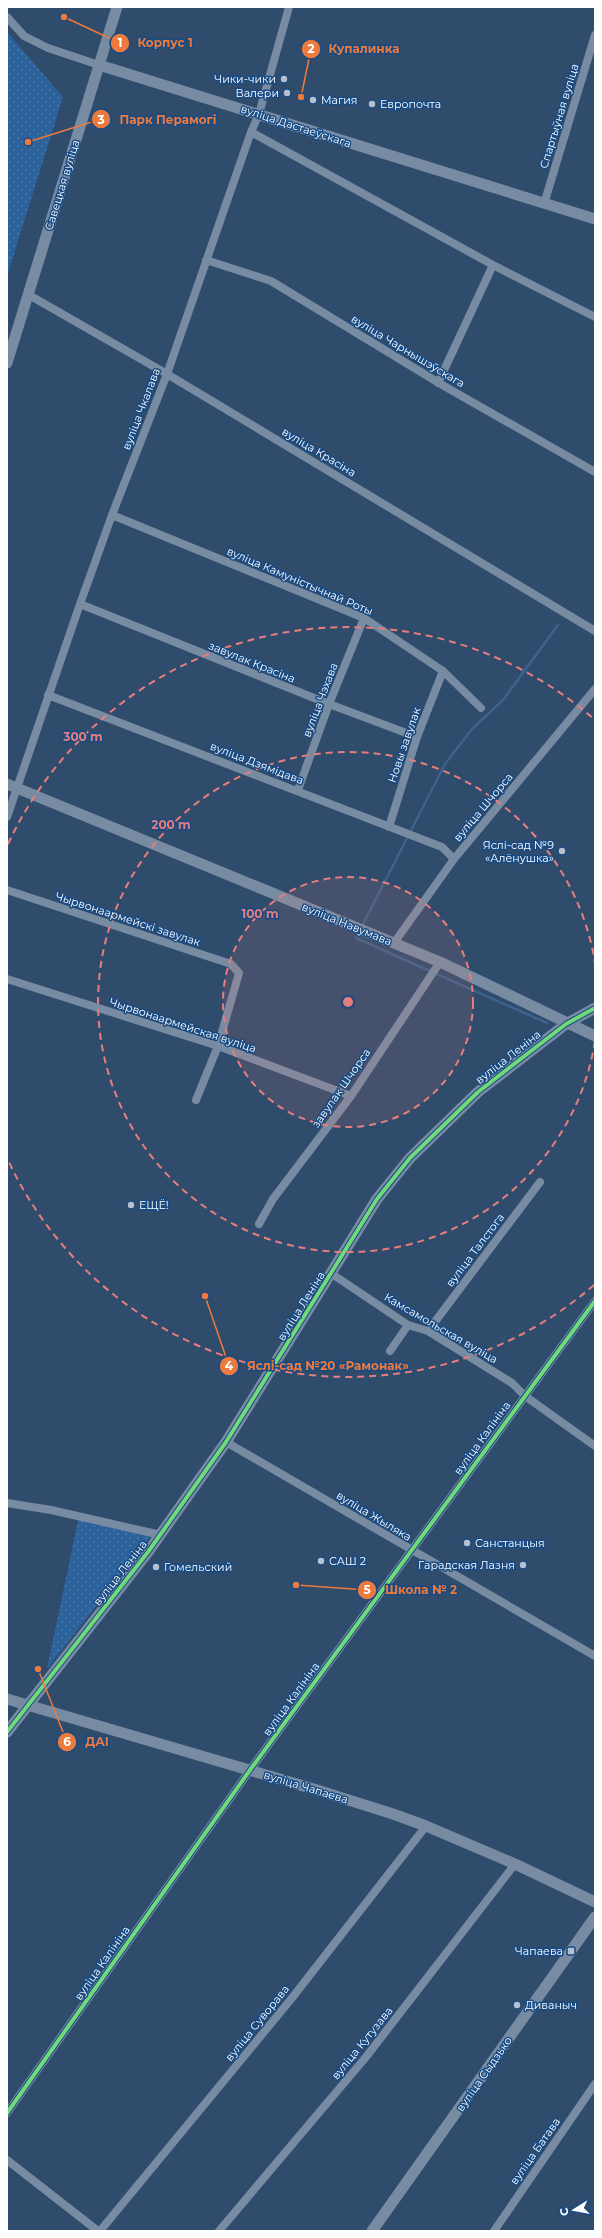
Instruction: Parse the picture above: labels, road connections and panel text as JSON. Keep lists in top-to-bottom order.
{
  "streets": {
    "street": [
      "Спартыўная вуліца",
      "вуліца Дастаеўскага",
      "Савецкая вуліца",
      "вуліца Чарнышэўскага",
      "вуліца Чкалава",
      "вуліца Красіна",
      "вуліца Камуністычнай Роты",
      "завулак Красіна",
      "вуліца Чэхава",
      "Новы завулак",
      "вуліца Дзямідава",
      "вуліца Шчорса",
      "Чырвонаармейскі завулак",
      "вуліца Навумава",
      "Чырвонаармейская вуліца",
      "вуліца Леніна",
      "завулак Шчорса",
      "вуліца Талстога",
      "Камсамольская вуліца",
      "вуліца Калініна",
      "вуліца Жыляка",
      "вуліца Чапаева",
      "вуліца Суворава",
      "вуліца Кутузава",
      "вуліца Сыдзько",
      "вуліца Батава"
    ]
  },
  "crossings": [
    ["Спартыўная вуліца", "вуліца Дастаеўскага"],
    ["вуліца Дастаеўскага", "Савецкая вуліца"],
    ["вуліца Дастаеўскага", "вуліца Чкалава"],
    ["Савецкая вуліца", "вуліца Красіна"],
    ["вуліца Чарнышэўскага", "вуліца Чкалава"],
    ["вуліца Чкалава", "вуліца Красіна"],
    ["вуліца Чкалава", "вуліца Камуністычнай Роты"],
    ["вуліца Чкалава", "завулак Красіна"],
    ["вуліца Чкалава", "вуліца Дзямідава"],
    ["вуліца Чкалава", "вуліца Навумава"],
    ["вуліца Камуністычнай Роты", "вуліца Чэхава"],
    ["вуліца Камуністычнай Роты", "Новы завулак"],
    ["завулак Красіна", "вуліца Чэхава"],
    ["завулак Красіна", "Новы завулак"],
    ["вуліца Чэхава", "вуліца Дзямідава"],
    ["Новы завулак", "вуліца Дзямідава"],
    ["вуліца Дзямідава", "вуліца Шчорса"],
    ["вуліца Шчорса", "вуліца Навумава"],
    ["Чырвонаармейскі завулак", "Чырвонаармейская вуліца"],
    ["вуліца Навумава", "вуліца Леніна"],
    ["вуліца Навумава", "завулак Шчорса"],
    ["Чырвонаармейская вуліца", "завулак Шчорса"],
    ["вуліца Леніна", "Камсамольская вуліца"],
    ["вуліца Леніна", "вуліца Жыляка"],
    ["вуліца Леніна", "вуліца Чапаева"],
    ["вуліца Талстога", "Камсамольская вуліца"],
    ["Камсамольская вуліца", "вуліца Калініна"],
    ["вуліца Калініна", "вуліца Жыляка"],
    ["вуліца Калініна", "вуліца Чапаева"],
    ["вуліца Чапаева", "вуліца Суворава"],
    ["вуліца Чапаева", "вуліца Кутузава"]
  ],
  "places": {
    "other": [
      "Корпус 1",
      "Чики-чики",
      "Валери",
      "Купалинка",
      "Магия",
      "Европочта",
      "Парк Перамогі",
      "Яслі-сад №9 «Алёнушка»",
      "ЕЩЁ!",
      "Яслі-сад №20 «Рамонак»",
      "Санстанцыя",
      "САШ 2",
      "Гарадская Лазня",
      "Гомельский",
      "Школа № 2",
      "ДАІ",
      "Диваныч"
    ],
    "transit": ["Чапаева"]
  },
  "north": "left",
  "rings": ["300 m", "200 m", "100 m"]
}
